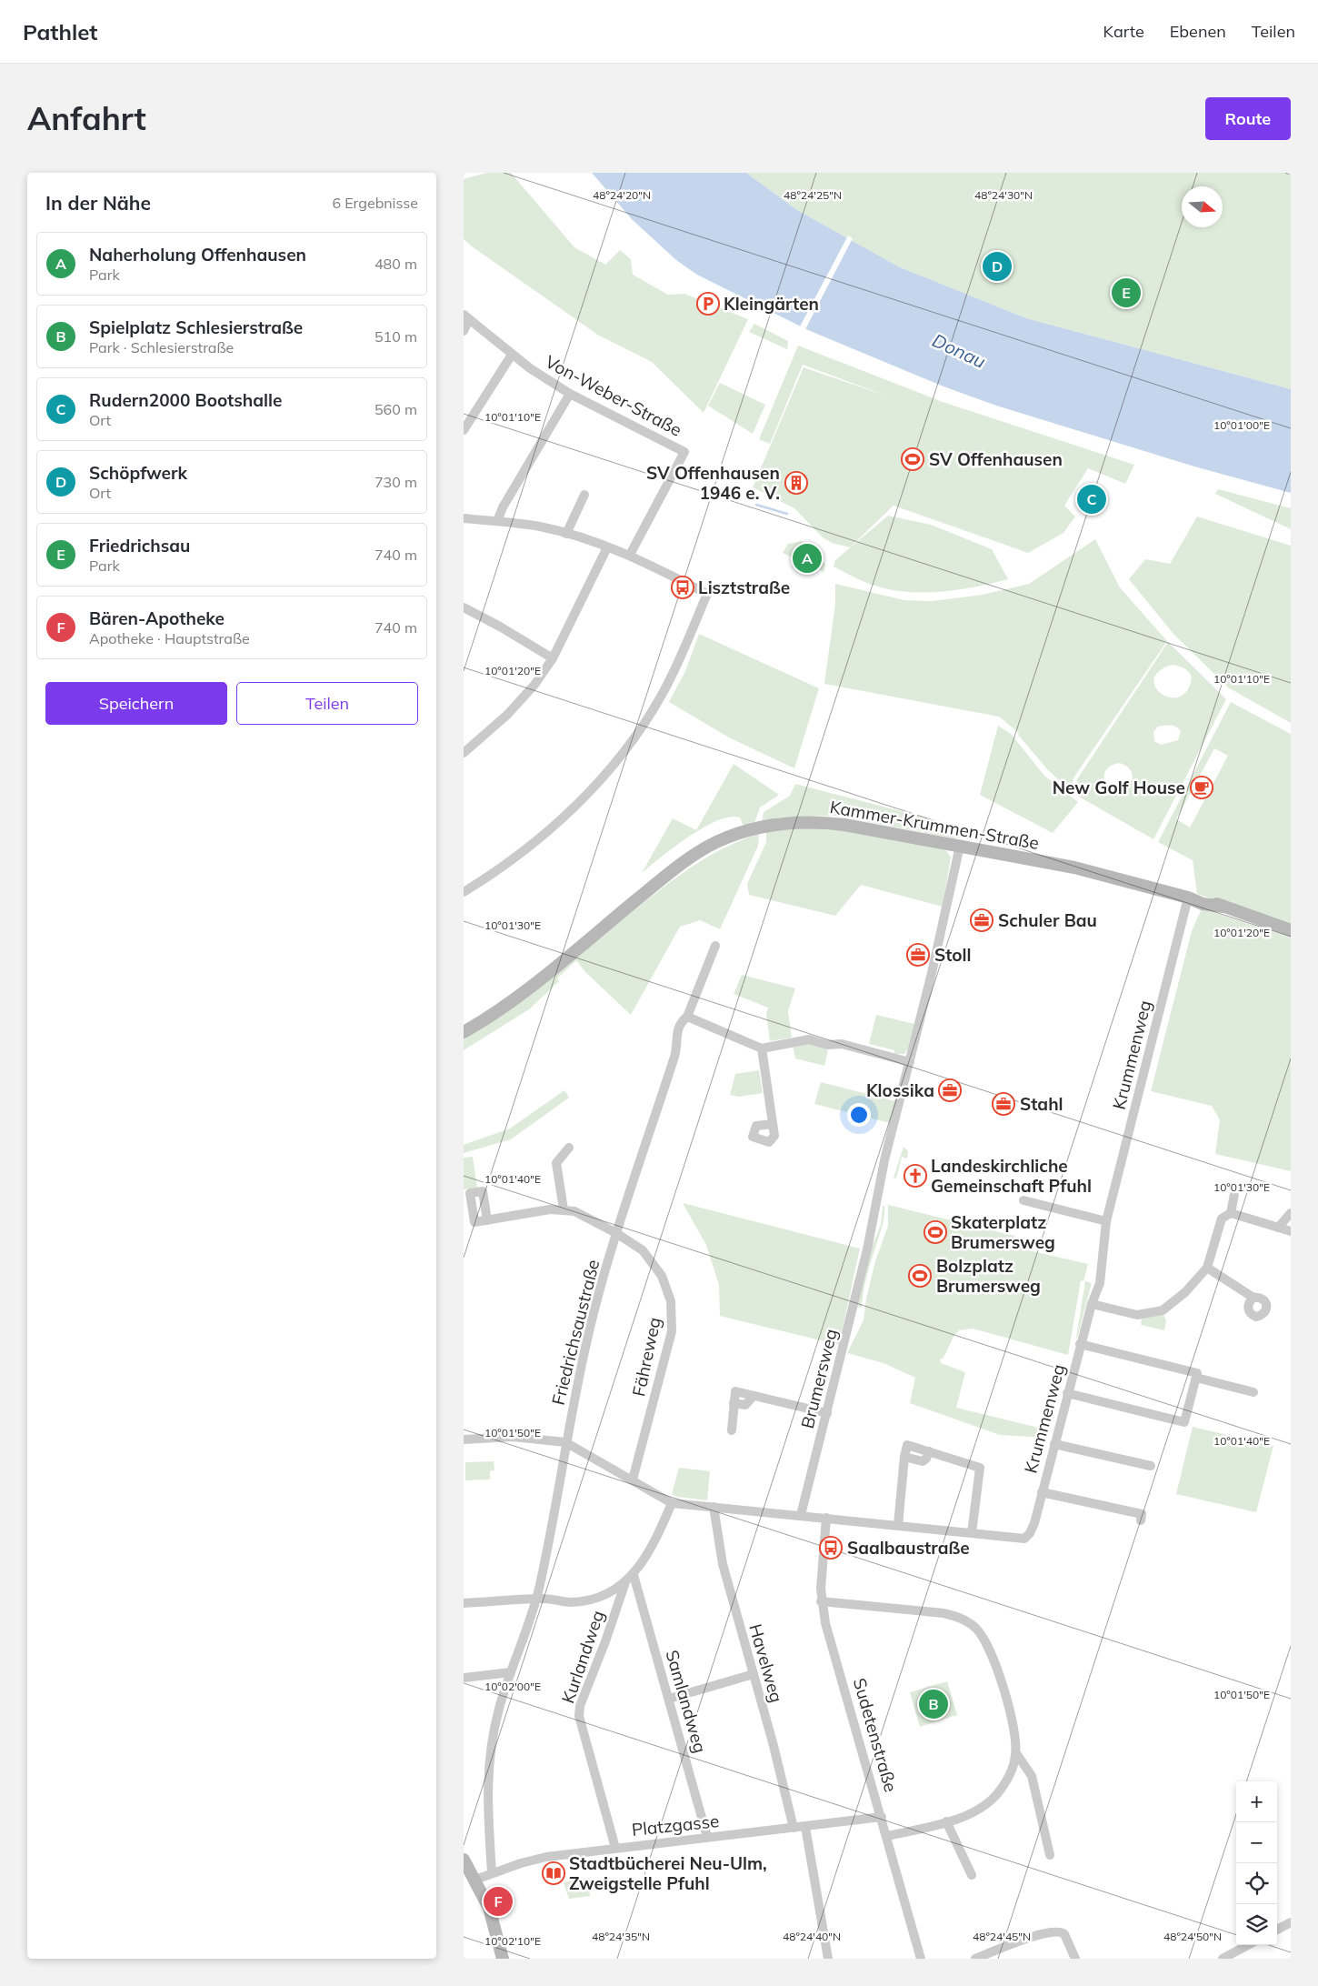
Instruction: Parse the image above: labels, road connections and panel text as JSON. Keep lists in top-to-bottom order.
{
  "streets": {
    "street": [
      "Von-Weber-Straße",
      "Kammer-Krummen-Straße",
      "Krummenweg",
      "Friedrichsaustraße",
      "Fähreweg",
      "Brumersweg",
      "Kurlandweg",
      "Havelweg",
      "Samlandweg",
      "Sudetenstraße",
      "Platzgasse"
    ]
  },
  "crossings": [
    ["Kammer-Krummen-Straße", "Krummenweg"],
    ["Kammer-Krummen-Straße", "Brumersweg"],
    ["Friedrichsaustraße", "Fähreweg"],
    ["Friedrichsaustraße", "Platzgasse"],
    ["Kurlandweg", "Platzgasse"],
    ["Havelweg", "Platzgasse"],
    ["Samlandweg", "Platzgasse"],
    ["Sudetenstraße", "Platzgasse"]
  ],
  "water": ["Donau"],
  "places": {
    "parking": ["Kleingärten"],
    "sports": ["SV Offenhausen", "Skaterplatz Brumersweg", "Bolzplatz Brumersweg"],
    "building": ["SV Offenhausen 1946 e. V."],
    "bus stop": ["Lisztstraße", "Saalbaustraße"],
    "cafe": ["New Golf House"],
    "office": [
      "Schuler Bau",
      "Stoll",
      "Klossika",
      "Stahl"
    ],
    "church": ["Landeskirchliche Gemeinschaft Pfuhl"],
    "library": ["Stadtbücherei Neu-Ulm, Zweigstelle Pfuhl"]
  },
  "north": "right",
  "page": {
    "header": "Pathlet",
    "nav": ["Karte", "Ebenen", "Teilen"],
    "buttons": [
      "Route",
      ["Speichern", "Teilen"]
    ],
    "title": "Anfahrt",
    "heading": ["In der Nähe", "6 Ergebnisse"],
    "list": [
      {
        "mark": "A",
        "name": "Naherholung Offenhausen",
        "note": "Park",
        "value": "480 m"
      },
      {
        "mark": "B",
        "name": "Spielplatz Schlesierstraße",
        "note": "Park · Schlesierstraße",
        "value": "510 m"
      },
      {
        "mark": "C",
        "name": "Rudern2000 Bootshalle",
        "note": "Ort",
        "value": "560 m"
      },
      {
        "mark": "D",
        "name": "Schöpfwerk",
        "note": "Ort",
        "value": "730 m"
      },
      {
        "mark": "E",
        "name": "Friedrichsau",
        "note": "Park",
        "value": "740 m"
      },
      {
        "mark": "F",
        "name": "Bären-Apotheke",
        "note": "Apotheke · Hauptstraße",
        "value": "740 m"
      }
    ],
    "pins": [
      "D",
      "E",
      "C",
      "A",
      "B",
      "F"
    ],
    "map_buttons": ["+", "−"]
  },
  "coordinates": [
    "48°24'20\"N",
    "48°24'25\"N",
    "48°24'30\"N",
    "10°01'10\"E",
    "10°01'00\"E",
    "10°01'20\"E",
    "10°01'30\"E",
    "10°01'40\"E",
    "10°01'50\"E",
    "10°02'00\"E",
    "48°24'35\"N",
    "48°24'40\"N",
    "48°24'45\"N",
    "48°24'50\"N",
    "10°02'10\"E"
  ]
}
